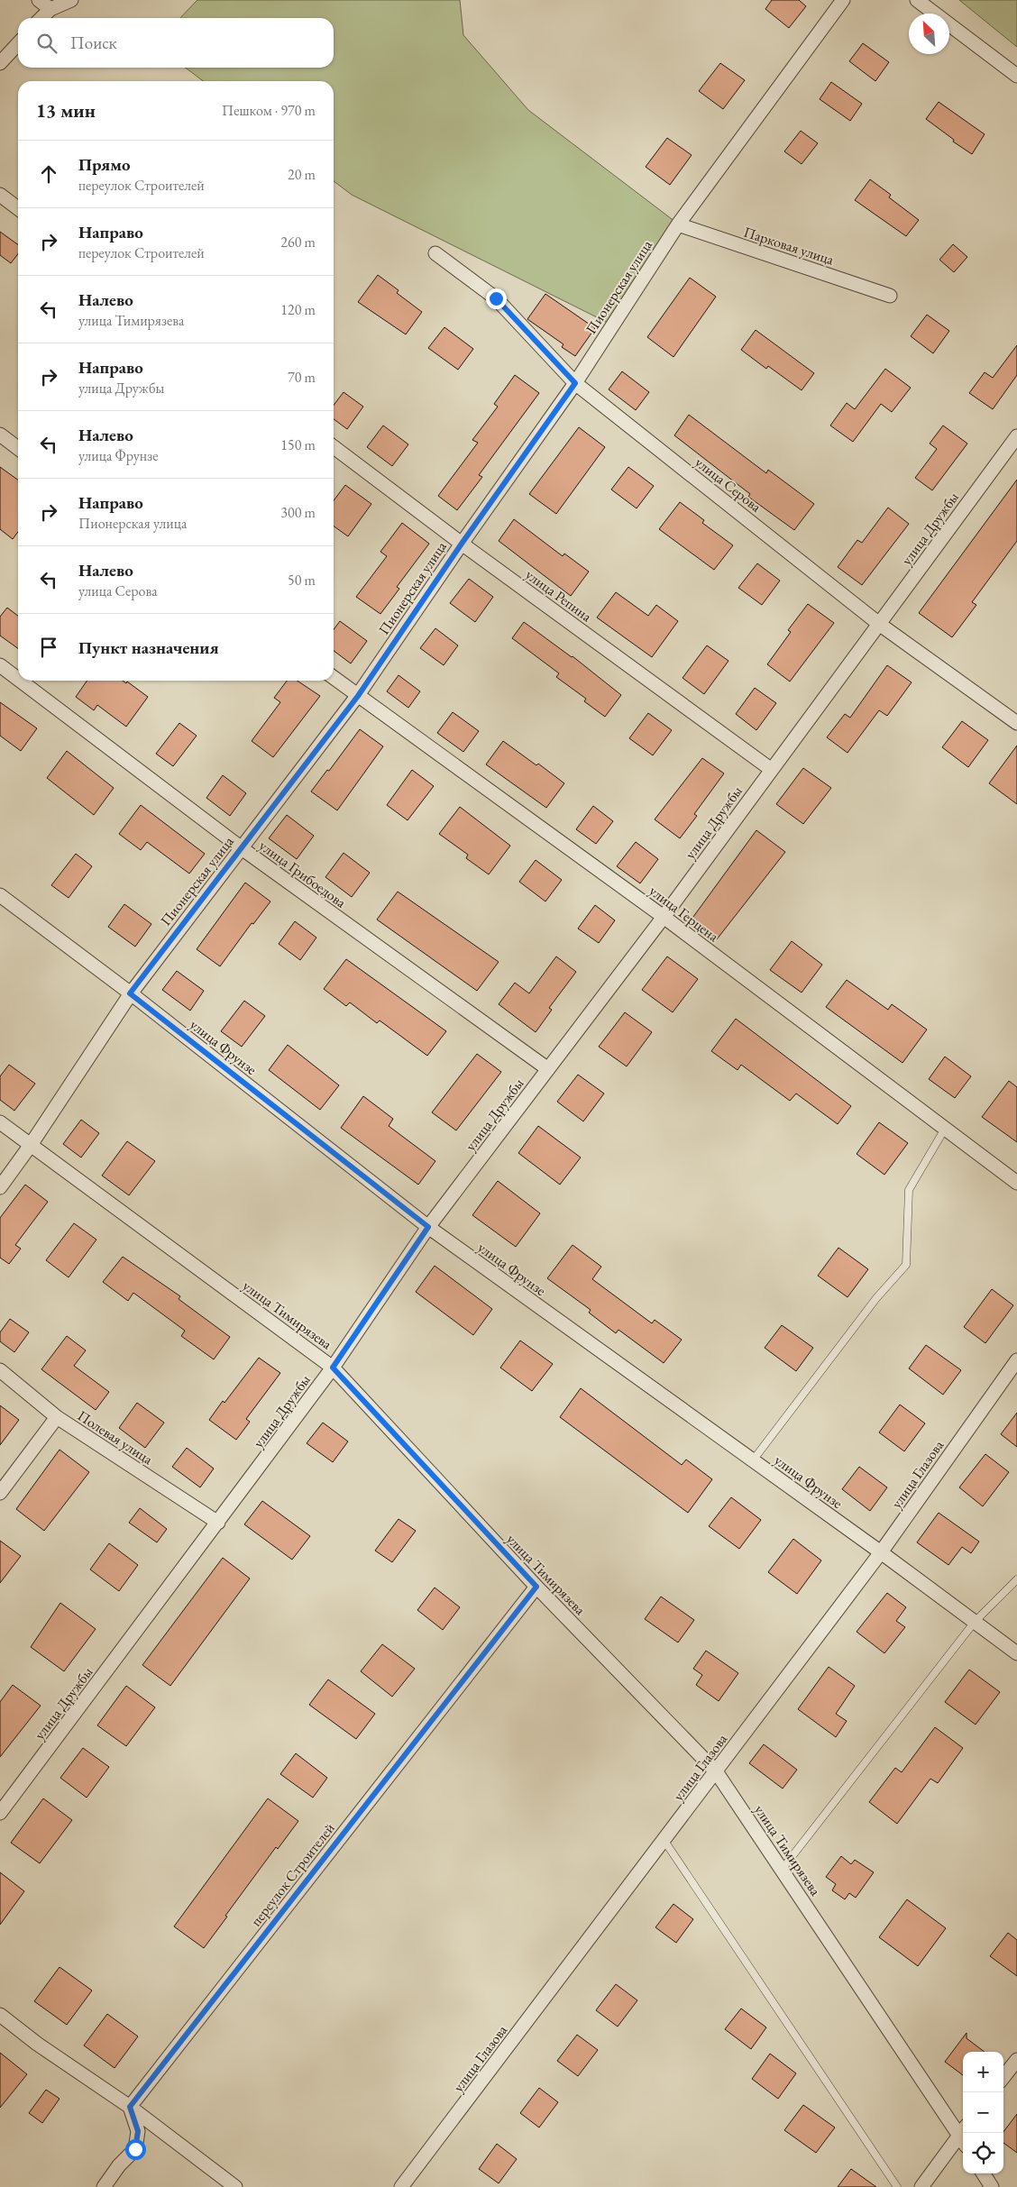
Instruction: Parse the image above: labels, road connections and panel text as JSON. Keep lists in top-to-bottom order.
{
  "streets": {
    "street": [
      "Парковая улица",
      "Пионерская улица",
      "улица Серова",
      "улица Дружбы",
      "улица Репина",
      "улица Грибоедова",
      "улица Герцена",
      "улица Фрунзе",
      "улица Тимирязева",
      "Полевая улица",
      "улица Глазова",
      "переулок Строителей"
    ]
  },
  "crossings": [
    ["Парковая улица", "Пионерская улица"],
    ["Пионерская улица", "улица Серова"],
    ["Пионерская улица", "улица Репина"],
    ["Пионерская улица", "улица Грибоедова"],
    ["Пионерская улица", "улица Герцена"],
    ["Пионерская улица", "улица Фрунзе"],
    ["Пионерская улица", "улица Тимирязева"],
    ["улица Серова", "улица Дружбы"],
    ["улица Дружбы", "улица Репина"],
    ["улица Дружбы", "улица Грибоедова"],
    ["улица Дружбы", "улица Герцена"],
    ["улица Дружбы", "улица Фрунзе"],
    ["улица Дружбы", "улица Тимирязева"],
    ["улица Дружбы", "Полевая улица"],
    ["улица Фрунзе", "улица Глазова"],
    ["улица Тимирязева", "улица Глазова"],
    ["улица Тимирязева", "переулок Строителей"]
  ],
  "north": "top left",
  "page": {
    "search": "Поиск",
    "heading": ["13 мин", "Пешком · 970 m"],
    "list": [
      ["Прямо", "переулок Строителей", "20 m"],
      ["Направо", "переулок Строителей", "260 m"],
      ["Налево", "улица Тимирязева", "120 m"],
      ["Направо", "улица Дружбы", "70 m"],
      ["Налево", "улица Фрунзе", "150 m"],
      ["Направо", "Пионерская улица", "300 m"],
      ["Налево", "улица Серова", "50 m"],
      "Пункт назначения"
    ],
    "map_buttons": ["+", "−"]
  }
}
